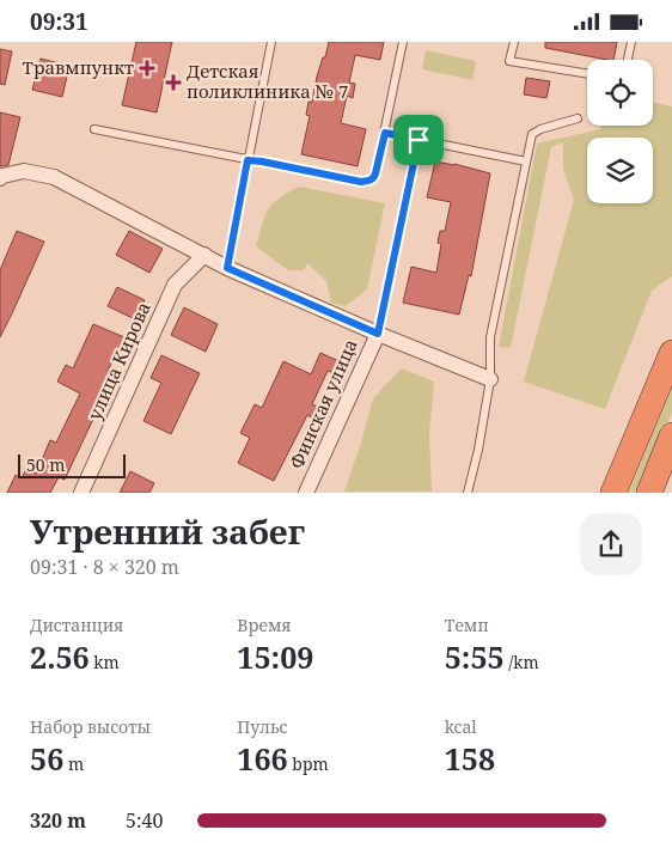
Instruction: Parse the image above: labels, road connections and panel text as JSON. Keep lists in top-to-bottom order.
{
  "streets": {
    "street": ["улица Кирова", "Финская улица"]
  },
  "places": {
    "health": ["Травмпункт", "Детская поликлиника № 7"]
  },
  "scale_bar": "50 m",
  "page": {
    "status": "09:31",
    "scale": "50 m",
    "heading": ["Утренний забег", "09:31 · 8 × 320 m"],
    "stats": [
      ["Дистанция", "2.56 km"],
      ["Время", "15:09"],
      ["Темп", "5:55 /km"],
      ["Набор высоты", "56 m"],
      ["Пульс", "166 bpm"],
      ["kcal", "158"]
    ],
    "list": [
      {
        "name": "320 m",
        "note": "5:40"
      }
    ]
  }
}
